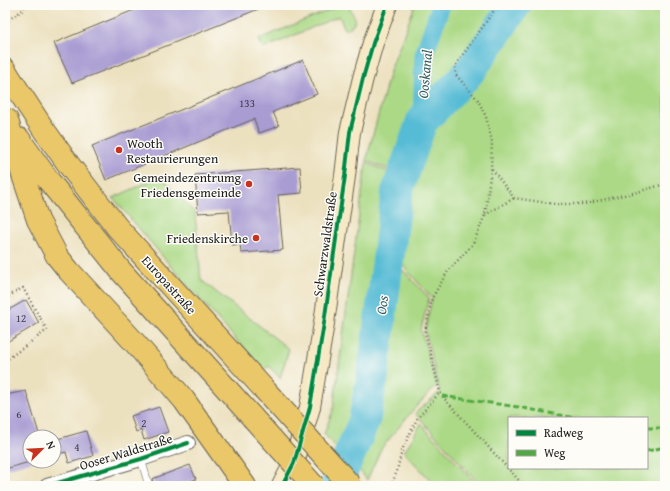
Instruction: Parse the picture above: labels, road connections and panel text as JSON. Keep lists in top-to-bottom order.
{
  "streets": {
    "main road": ["Europastraße"],
    "street": ["Schwarzwaldstraße", "Ooser Waldstraße"]
  },
  "water": ["Ooskanal", "Oos"],
  "places": ["Wooth Restaurierungen", "Gemeindezentrumg Friedensgemeinde", "Friedenskirche"],
  "house_numbers": [
    "133",
    "12",
    "6",
    "2",
    "4"
  ],
  "legend": ["Radweg", "Weg"],
  "north": "top right"
}
